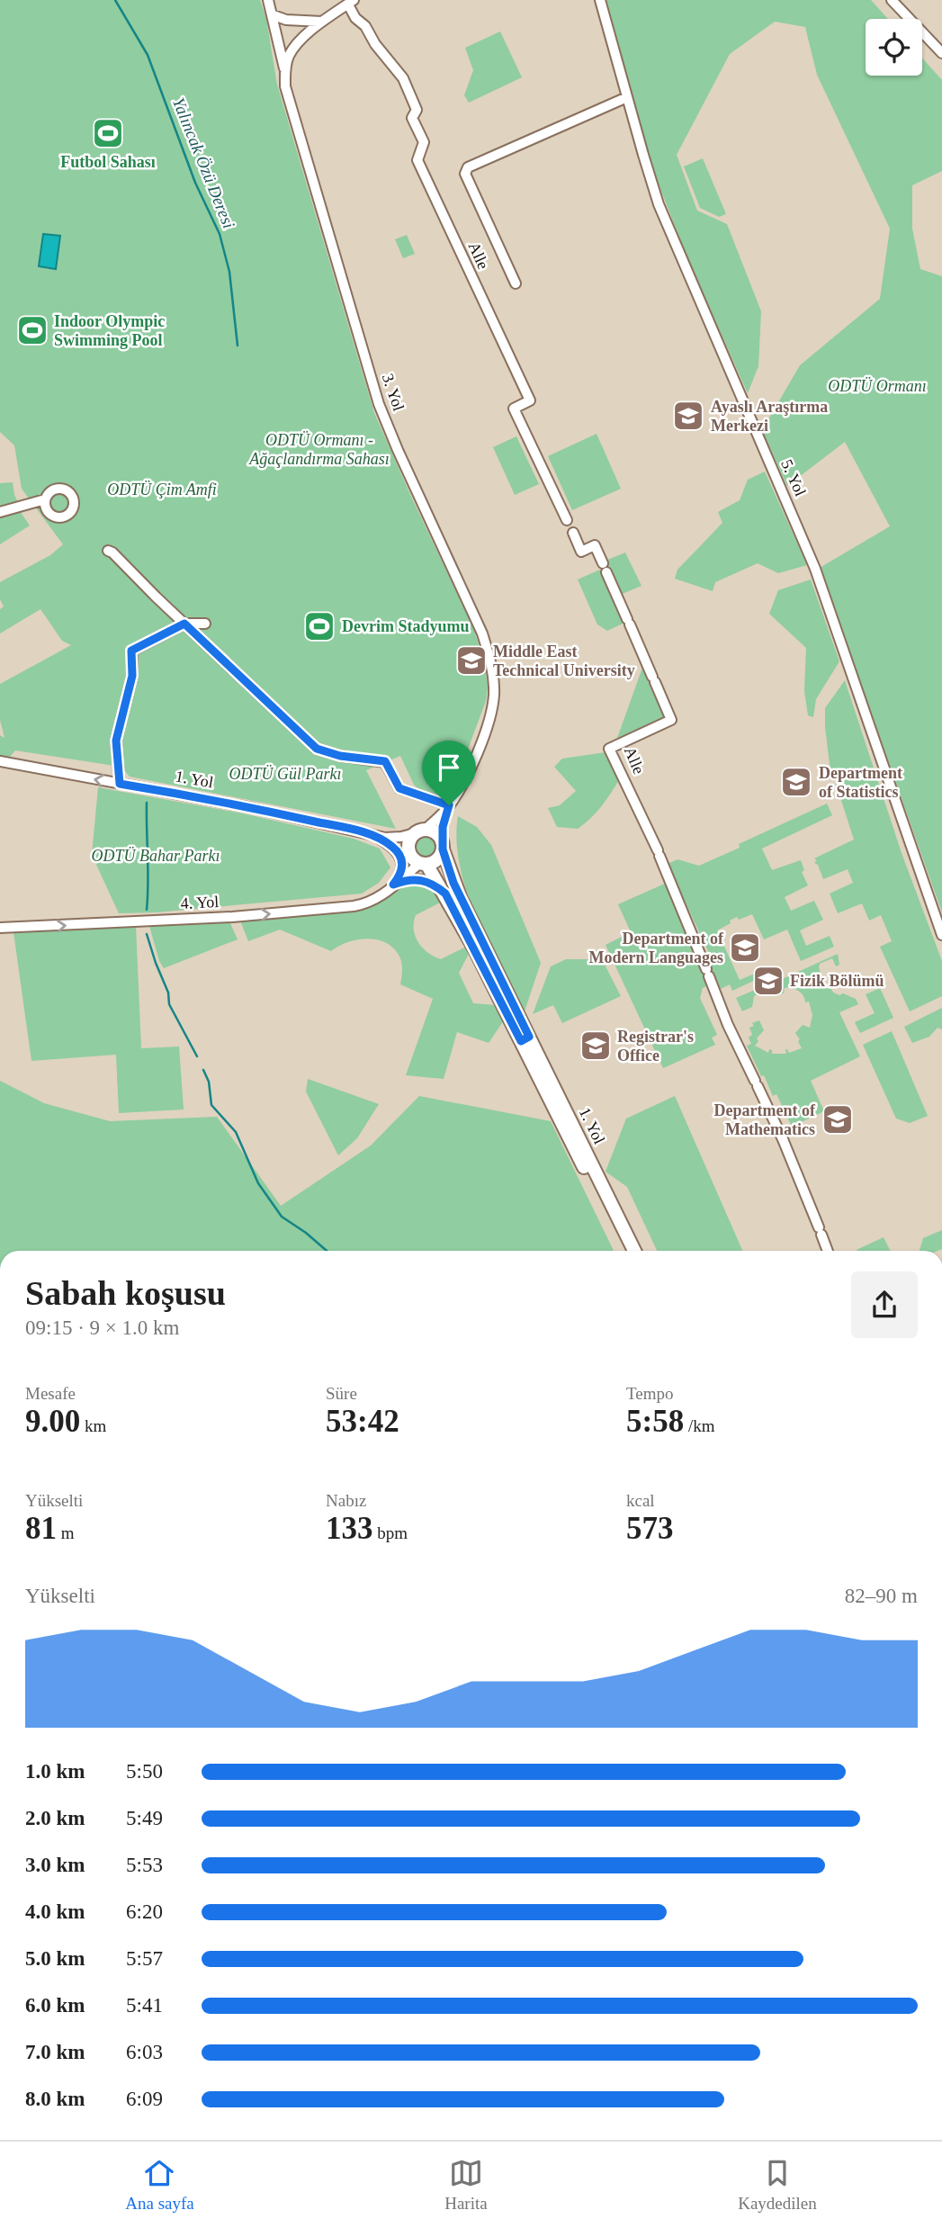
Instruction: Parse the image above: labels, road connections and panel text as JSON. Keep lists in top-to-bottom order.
{
  "streets": {
    "main road": ["1. Yol"],
    "street": [
      "Alle",
      "3. Yol",
      "5. Yol",
      "4. Yol"
    ]
  },
  "crossings": [
    ["3. Yol", "1. Yol"],
    ["3. Yol", "4. Yol"],
    ["1. Yol", "4. Yol"]
  ],
  "one_way": ["4. Yol"],
  "water": ["Yalıncak Özü Deresi"],
  "parks": [
    "ODTÜ Ormanı",
    "ODTÜ Ormanı - Ağaçlandırma Sahası",
    "ODTÜ Çim Amfi",
    "ODTÜ Gül Parkı",
    "ODTÜ Bahar Parkı"
  ],
  "places": {
    "sports": ["Futbol Sahası", "Indoor Olympic Swimming Pool", "Devrim Stadyumu"],
    "school or university": [
      "Ayaslı Araştırma Merkezi",
      "Middle East Technical University",
      "Department of Statistics",
      "Department of Modern Languages",
      "Fizik Bölümü",
      "Registrar's Office",
      "Department of Mathematics"
    ]
  },
  "page": {
    "heading": ["Sabah koşusu", "09:15 · 9 × 1.0 km"],
    "stats": [
      ["Mesafe", "9.00 km"],
      ["Süre", "53:42"],
      ["Tempo", "5:58 /km"],
      ["Yükselti", "81 m"],
      ["Nabız", "133 bpm"],
      ["kcal", "573"]
    ],
    "chart": ["Yükselti", "82–90 m"],
    "list": [
      {
        "name": "1.0 km",
        "note": "5:50"
      },
      {
        "name": "2.0 km",
        "note": "5:49"
      },
      {
        "name": "3.0 km",
        "note": "5:53"
      },
      {
        "name": "4.0 km",
        "note": "6:20"
      },
      {
        "name": "5.0 km",
        "note": "5:57"
      },
      {
        "name": "6.0 km",
        "note": "5:41"
      },
      {
        "name": "7.0 km",
        "note": "6:03"
      },
      {
        "name": "8.0 km",
        "note": "6:09"
      }
    ],
    "tabs": ["Ana sayfa", "Harita", "Kaydedilen"]
  }
}
